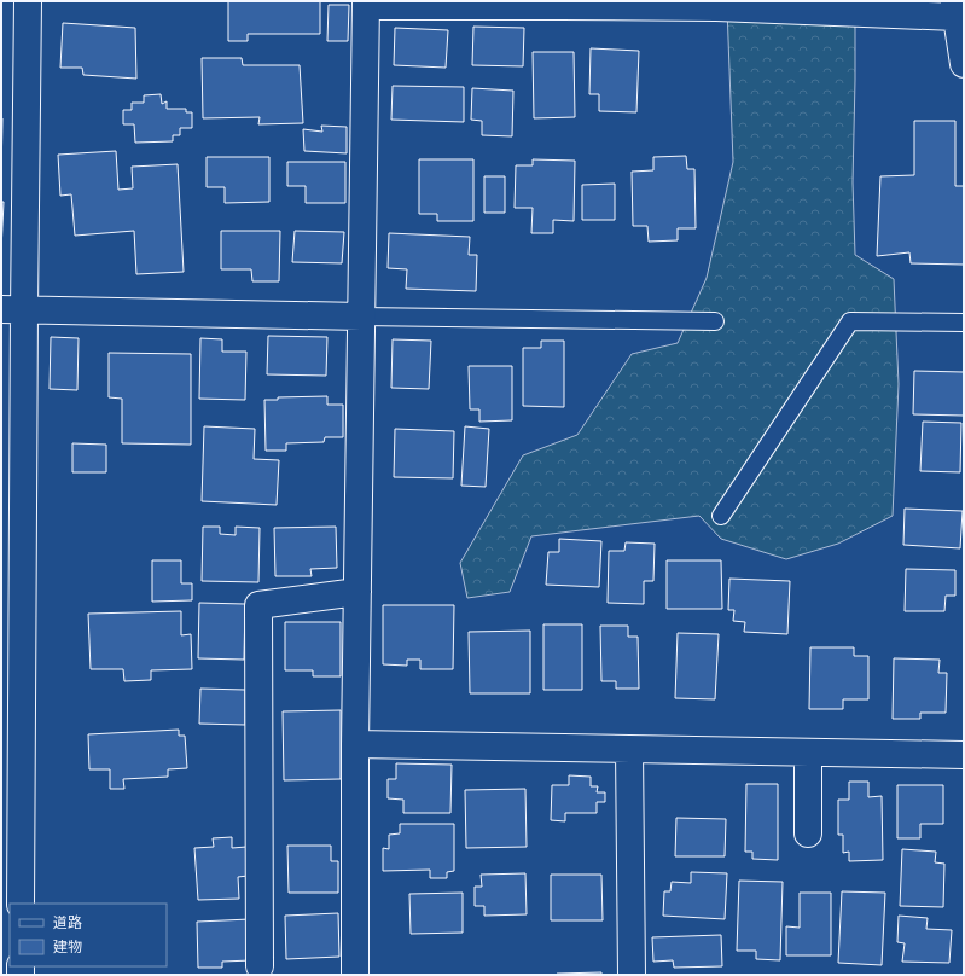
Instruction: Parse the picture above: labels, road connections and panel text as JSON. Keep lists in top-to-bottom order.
{
  "legend": ["道路", "建物"]
}
